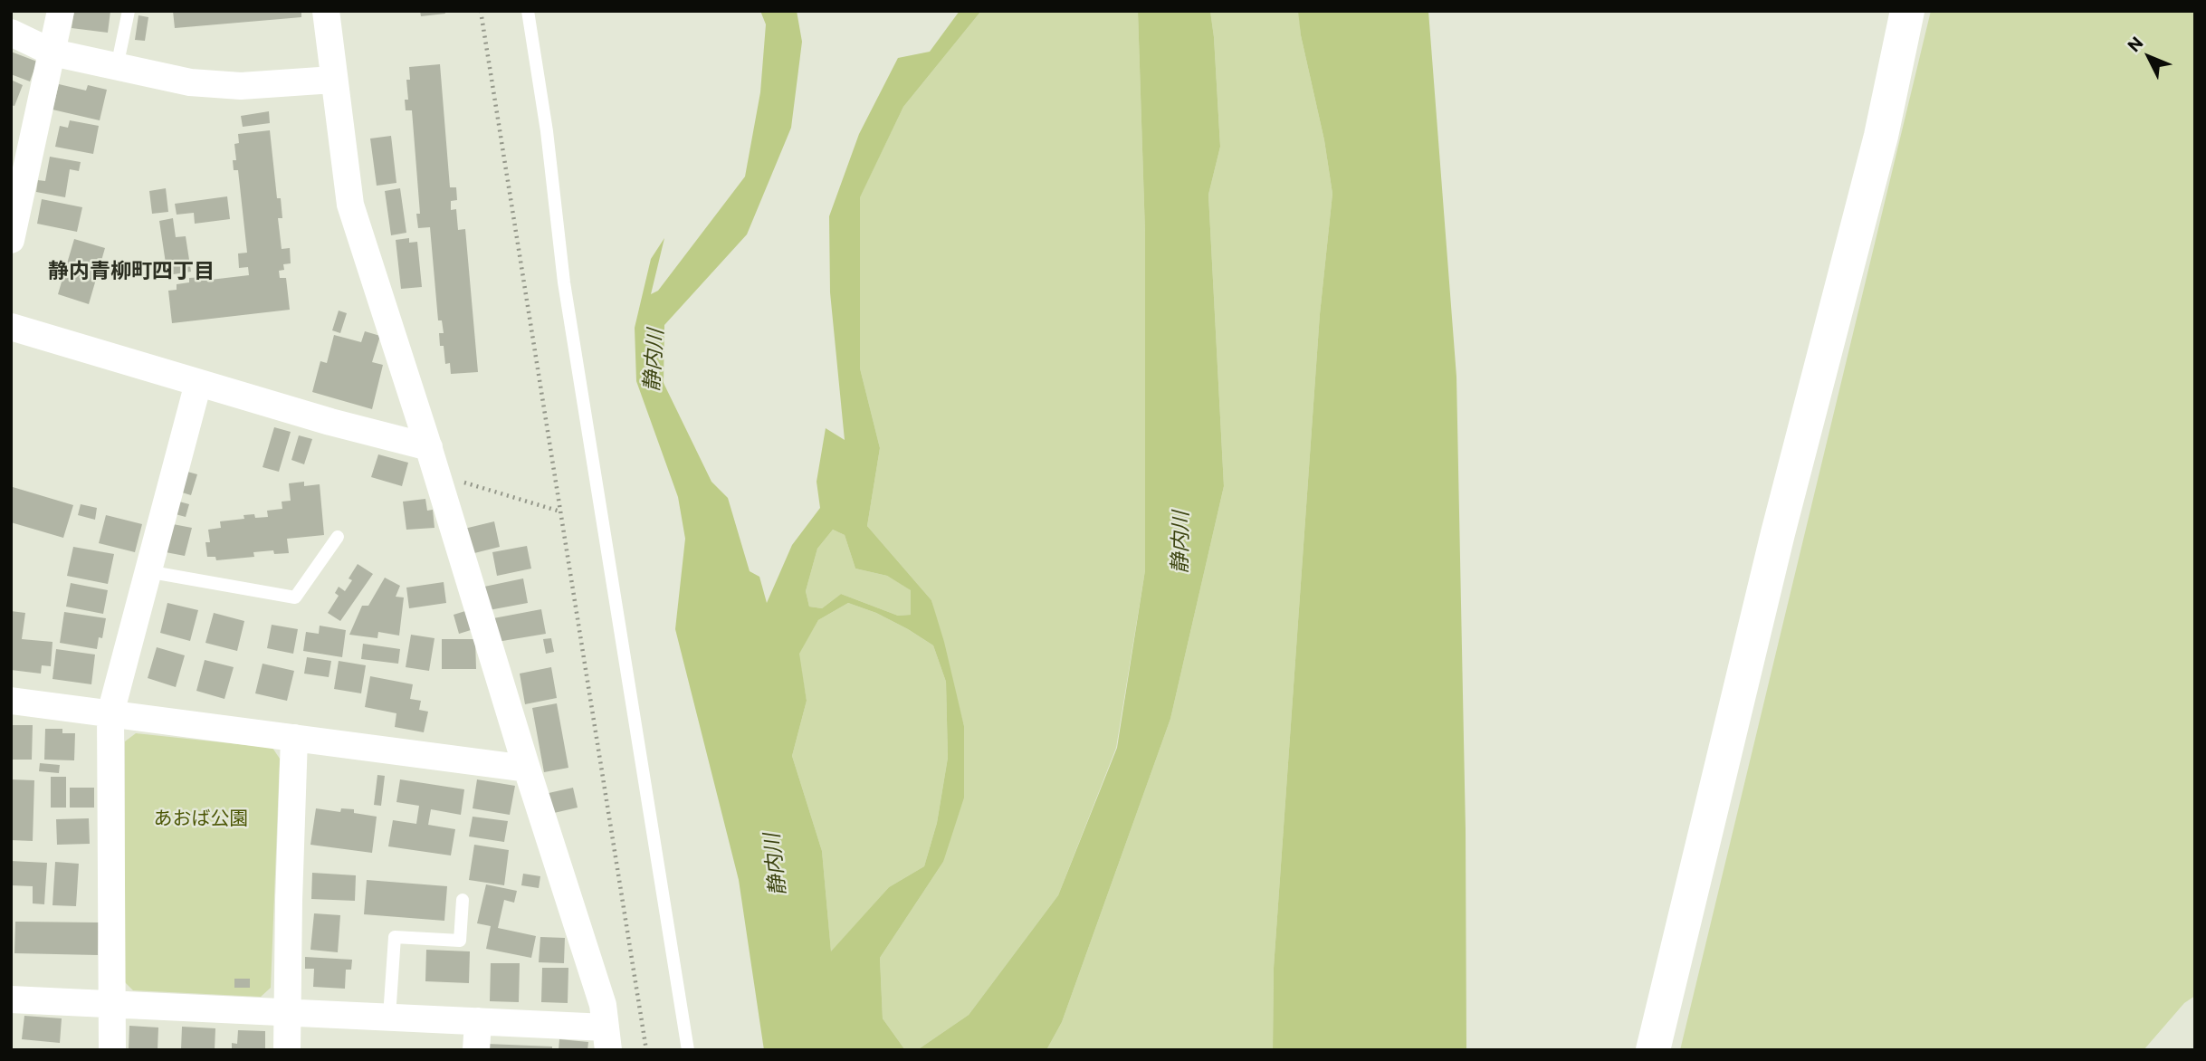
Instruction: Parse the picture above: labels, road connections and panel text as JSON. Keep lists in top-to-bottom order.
{
  "districts": ["静内青柳町四丁目"],
  "water": ["静内川"],
  "parks": ["あおば公園"],
  "north": "top left"
}
